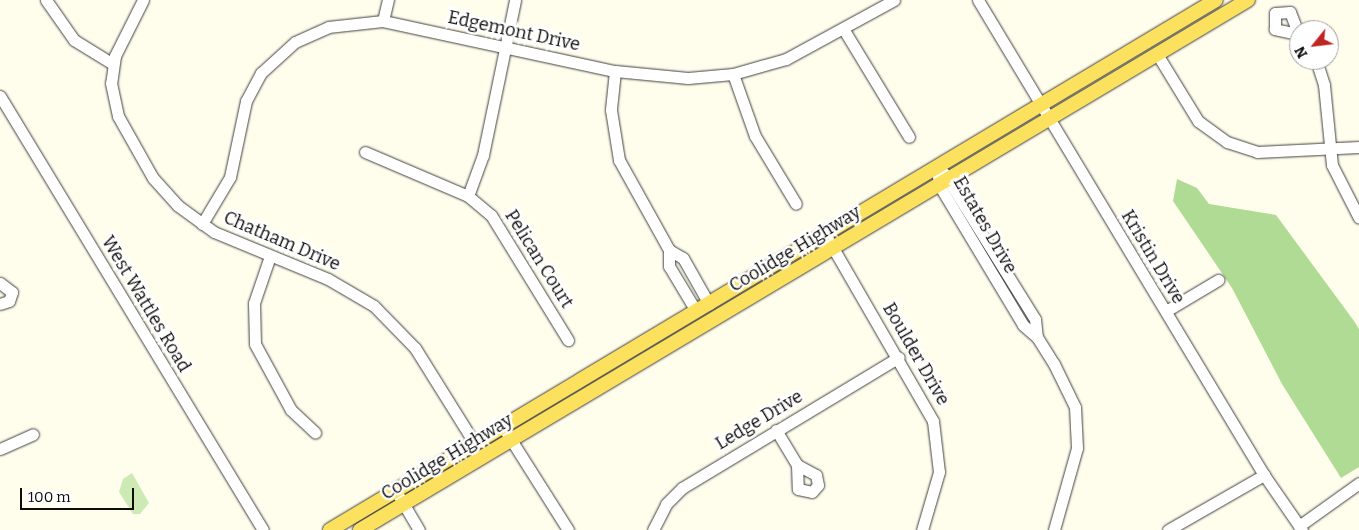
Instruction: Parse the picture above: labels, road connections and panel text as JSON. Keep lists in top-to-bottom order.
{
  "streets": {
    "main road": ["Coolidge Highway"],
    "street": [
      "Edgemont Drive",
      "Estates Drive",
      "Chatham Drive",
      "Kristin Drive",
      "Pelican Court",
      "West Wattles Road",
      "Boulder Drive",
      "Ledge Drive"
    ]
  },
  "crossings": [
    ["Edgemont Drive", "Chatham Drive"],
    ["Estates Drive", "Coolidge Highway"],
    ["Chatham Drive", "Coolidge Highway"],
    ["Coolidge Highway", "Kristin Drive"],
    ["Coolidge Highway", "Boulder Drive"],
    ["Boulder Drive", "Ledge Drive"]
  ],
  "scale_bar": "100 m",
  "north": "bottom left"
}
